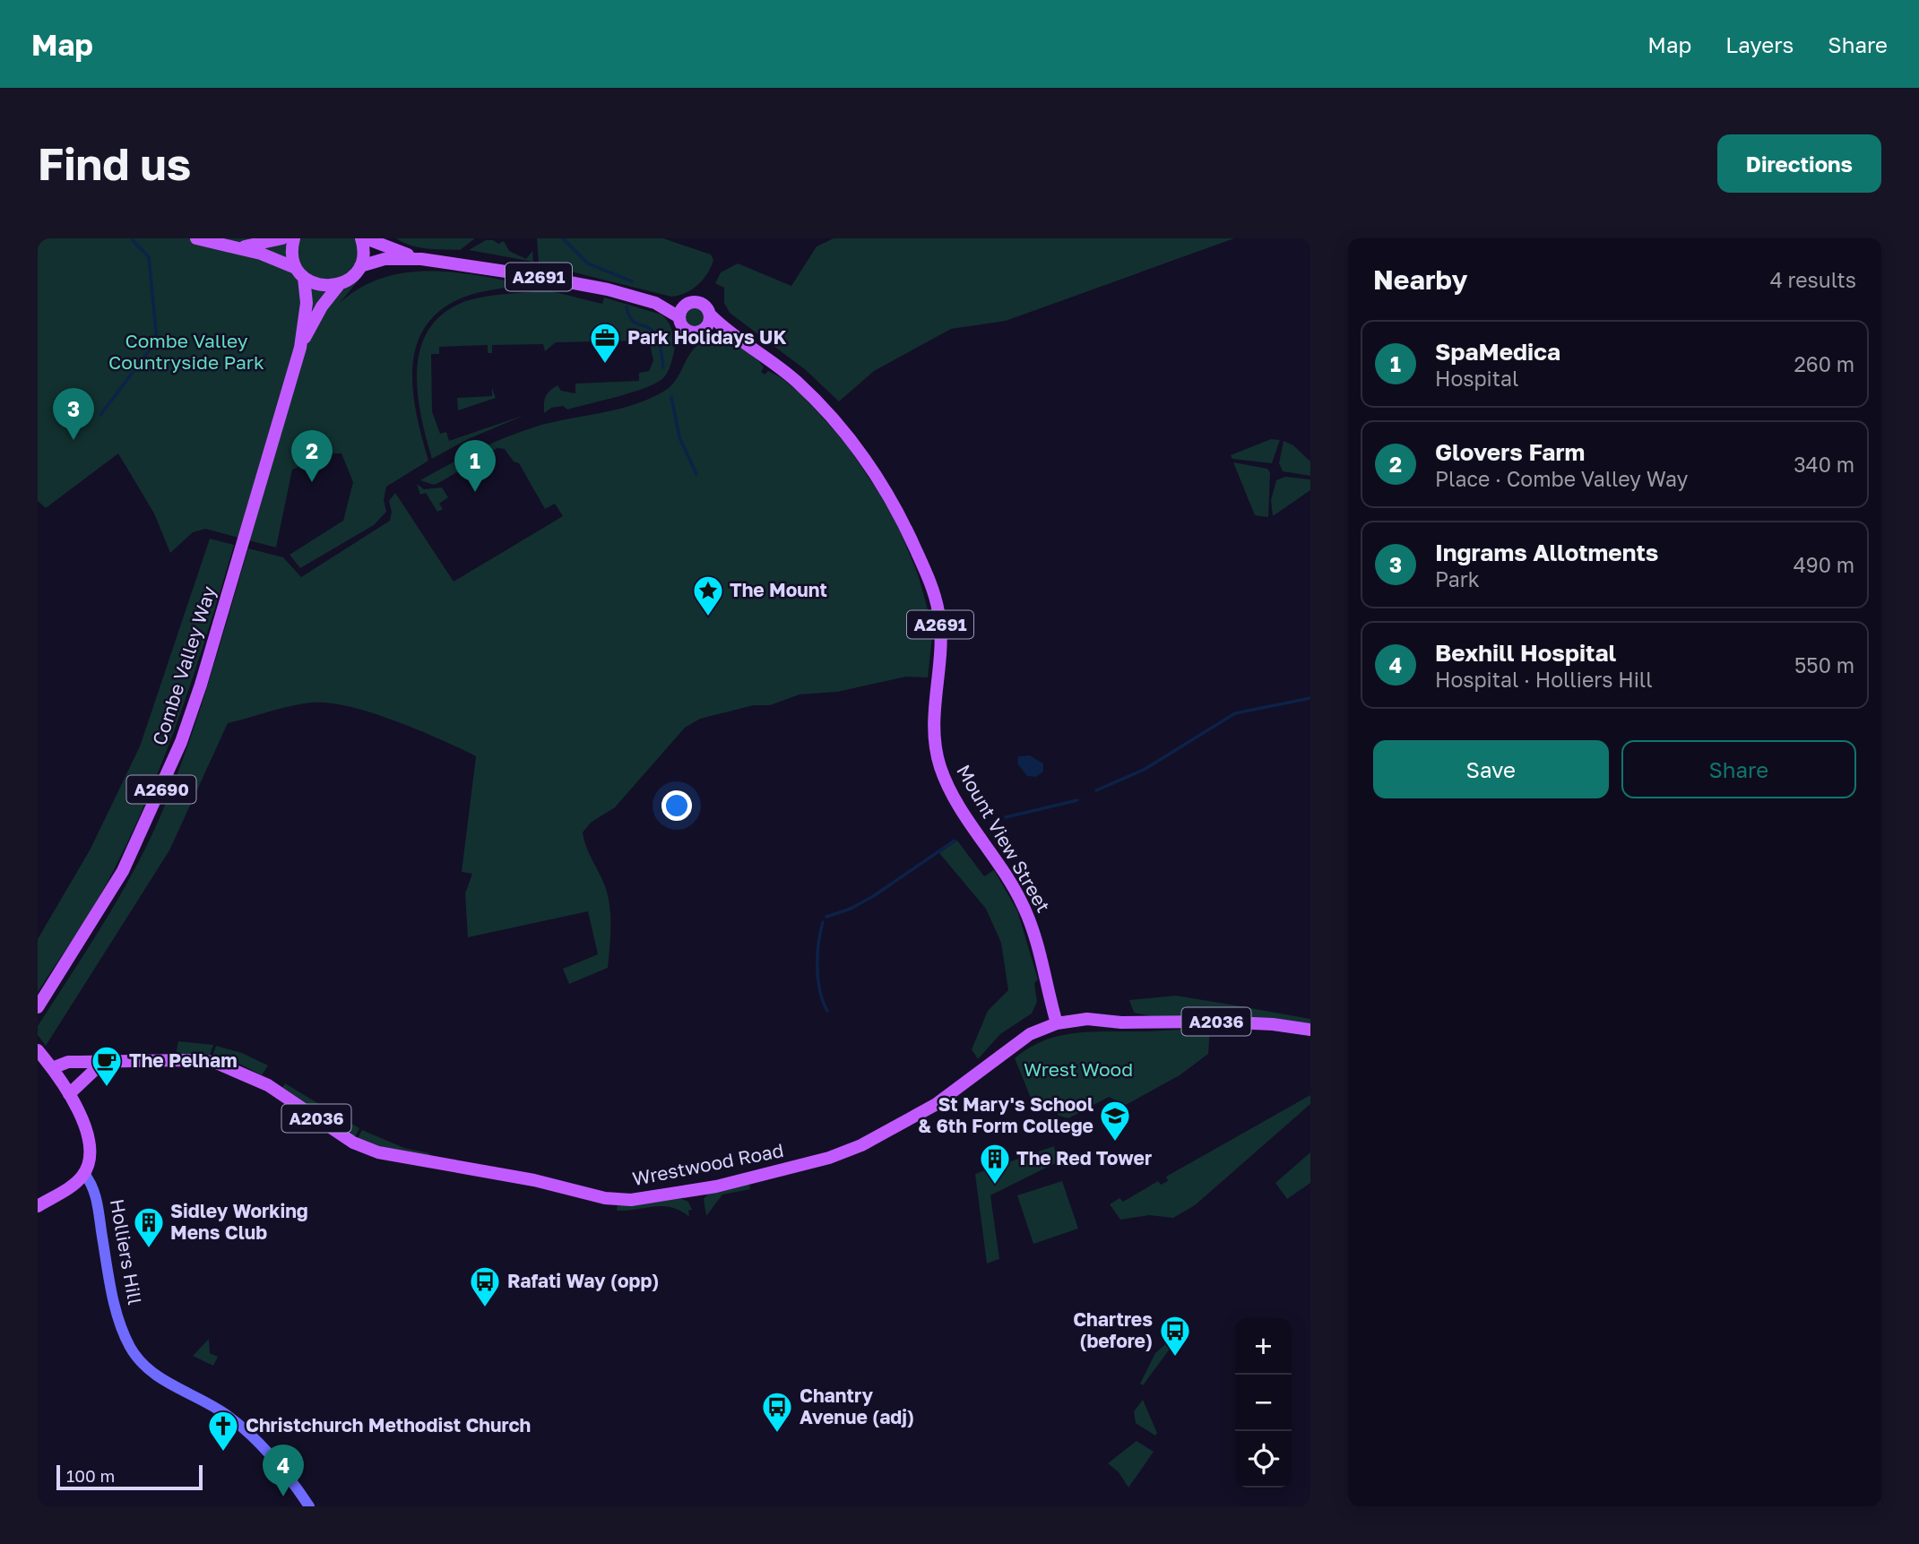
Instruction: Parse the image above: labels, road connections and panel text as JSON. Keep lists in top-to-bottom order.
{
  "streets": {
    "main road": [
      "A2691",
      "Combe Valley Way",
      "A2690",
      "Mount View Street",
      "A2036",
      "Wrestwood Road",
      "Holliers Hill"
    ]
  },
  "crossings": [
    ["A2691", "Combe Valley Way"],
    ["A2691", "Mount View Street"],
    ["Mount View Street", "Wrestwood Road"]
  ],
  "parks": ["Combe Valley Countryside Park", "Wrest Wood"],
  "places": {
    "office": ["Park Holidays UK"],
    "place": ["The Mount"],
    "cafe": ["The Pelham"],
    "school or university": ["St Mary's School & 6th Form College"],
    "building": ["The Red Tower", "Sidley Working Mens Club"],
    "bus stop": ["Rafati Way (opp)", "Chartres (before)", "Chantry Avenue (adj)"],
    "church": ["Christchurch Methodist Church"]
  },
  "scale_bar": "100 m",
  "page": {
    "header": "Map",
    "nav": ["Map", "Layers", "Share"],
    "buttons": [
      "Directions",
      ["Save", "Share"]
    ],
    "title": "Find us",
    "heading": ["Nearby", "4 results"],
    "list": [
      {
        "mark": "1",
        "name": "SpaMedica",
        "note": "Hospital",
        "value": "260 m"
      },
      {
        "mark": "2",
        "name": "Glovers Farm",
        "note": "Place · Combe Valley Way",
        "value": "340 m"
      },
      {
        "mark": "3",
        "name": "Ingrams Allotments",
        "note": "Park",
        "value": "490 m"
      },
      {
        "mark": "4",
        "name": "Bexhill Hospital",
        "note": "Hospital · Holliers Hill",
        "value": "550 m"
      }
    ],
    "pins": [
      "3",
      "2",
      "1",
      "4"
    ],
    "map_buttons": ["+", "−"],
    "scale": "100 m"
  }
}
